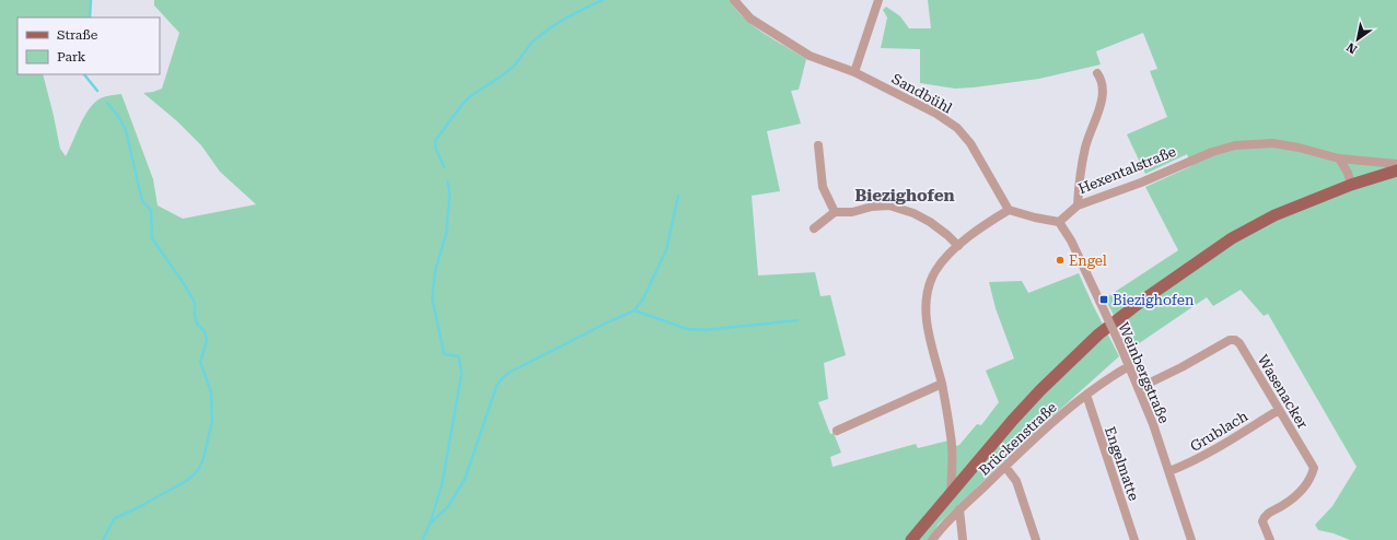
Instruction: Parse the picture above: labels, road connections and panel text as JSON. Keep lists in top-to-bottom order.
{
  "streets": {
    "street": [
      "Sandbühl",
      "Hexentalstraße",
      "Weinbergstraße",
      "Wasenacker",
      "Grublach",
      "Brückenstraße",
      "Engelmatte"
    ]
  },
  "crossings": [
    ["Hexentalstraße", "Weinbergstraße"],
    ["Weinbergstraße", "Wasenacker"],
    ["Weinbergstraße", "Grublach"],
    ["Weinbergstraße", "Brückenstraße"],
    ["Wasenacker", "Grublach"],
    ["Brückenstraße", "Engelmatte"]
  ],
  "districts": ["Biezighofen"],
  "places": {
    "other": ["Engel"],
    "transit": ["Biezighofen"]
  },
  "legend": ["Straße", "Park"],
  "north": "bottom left"
}
